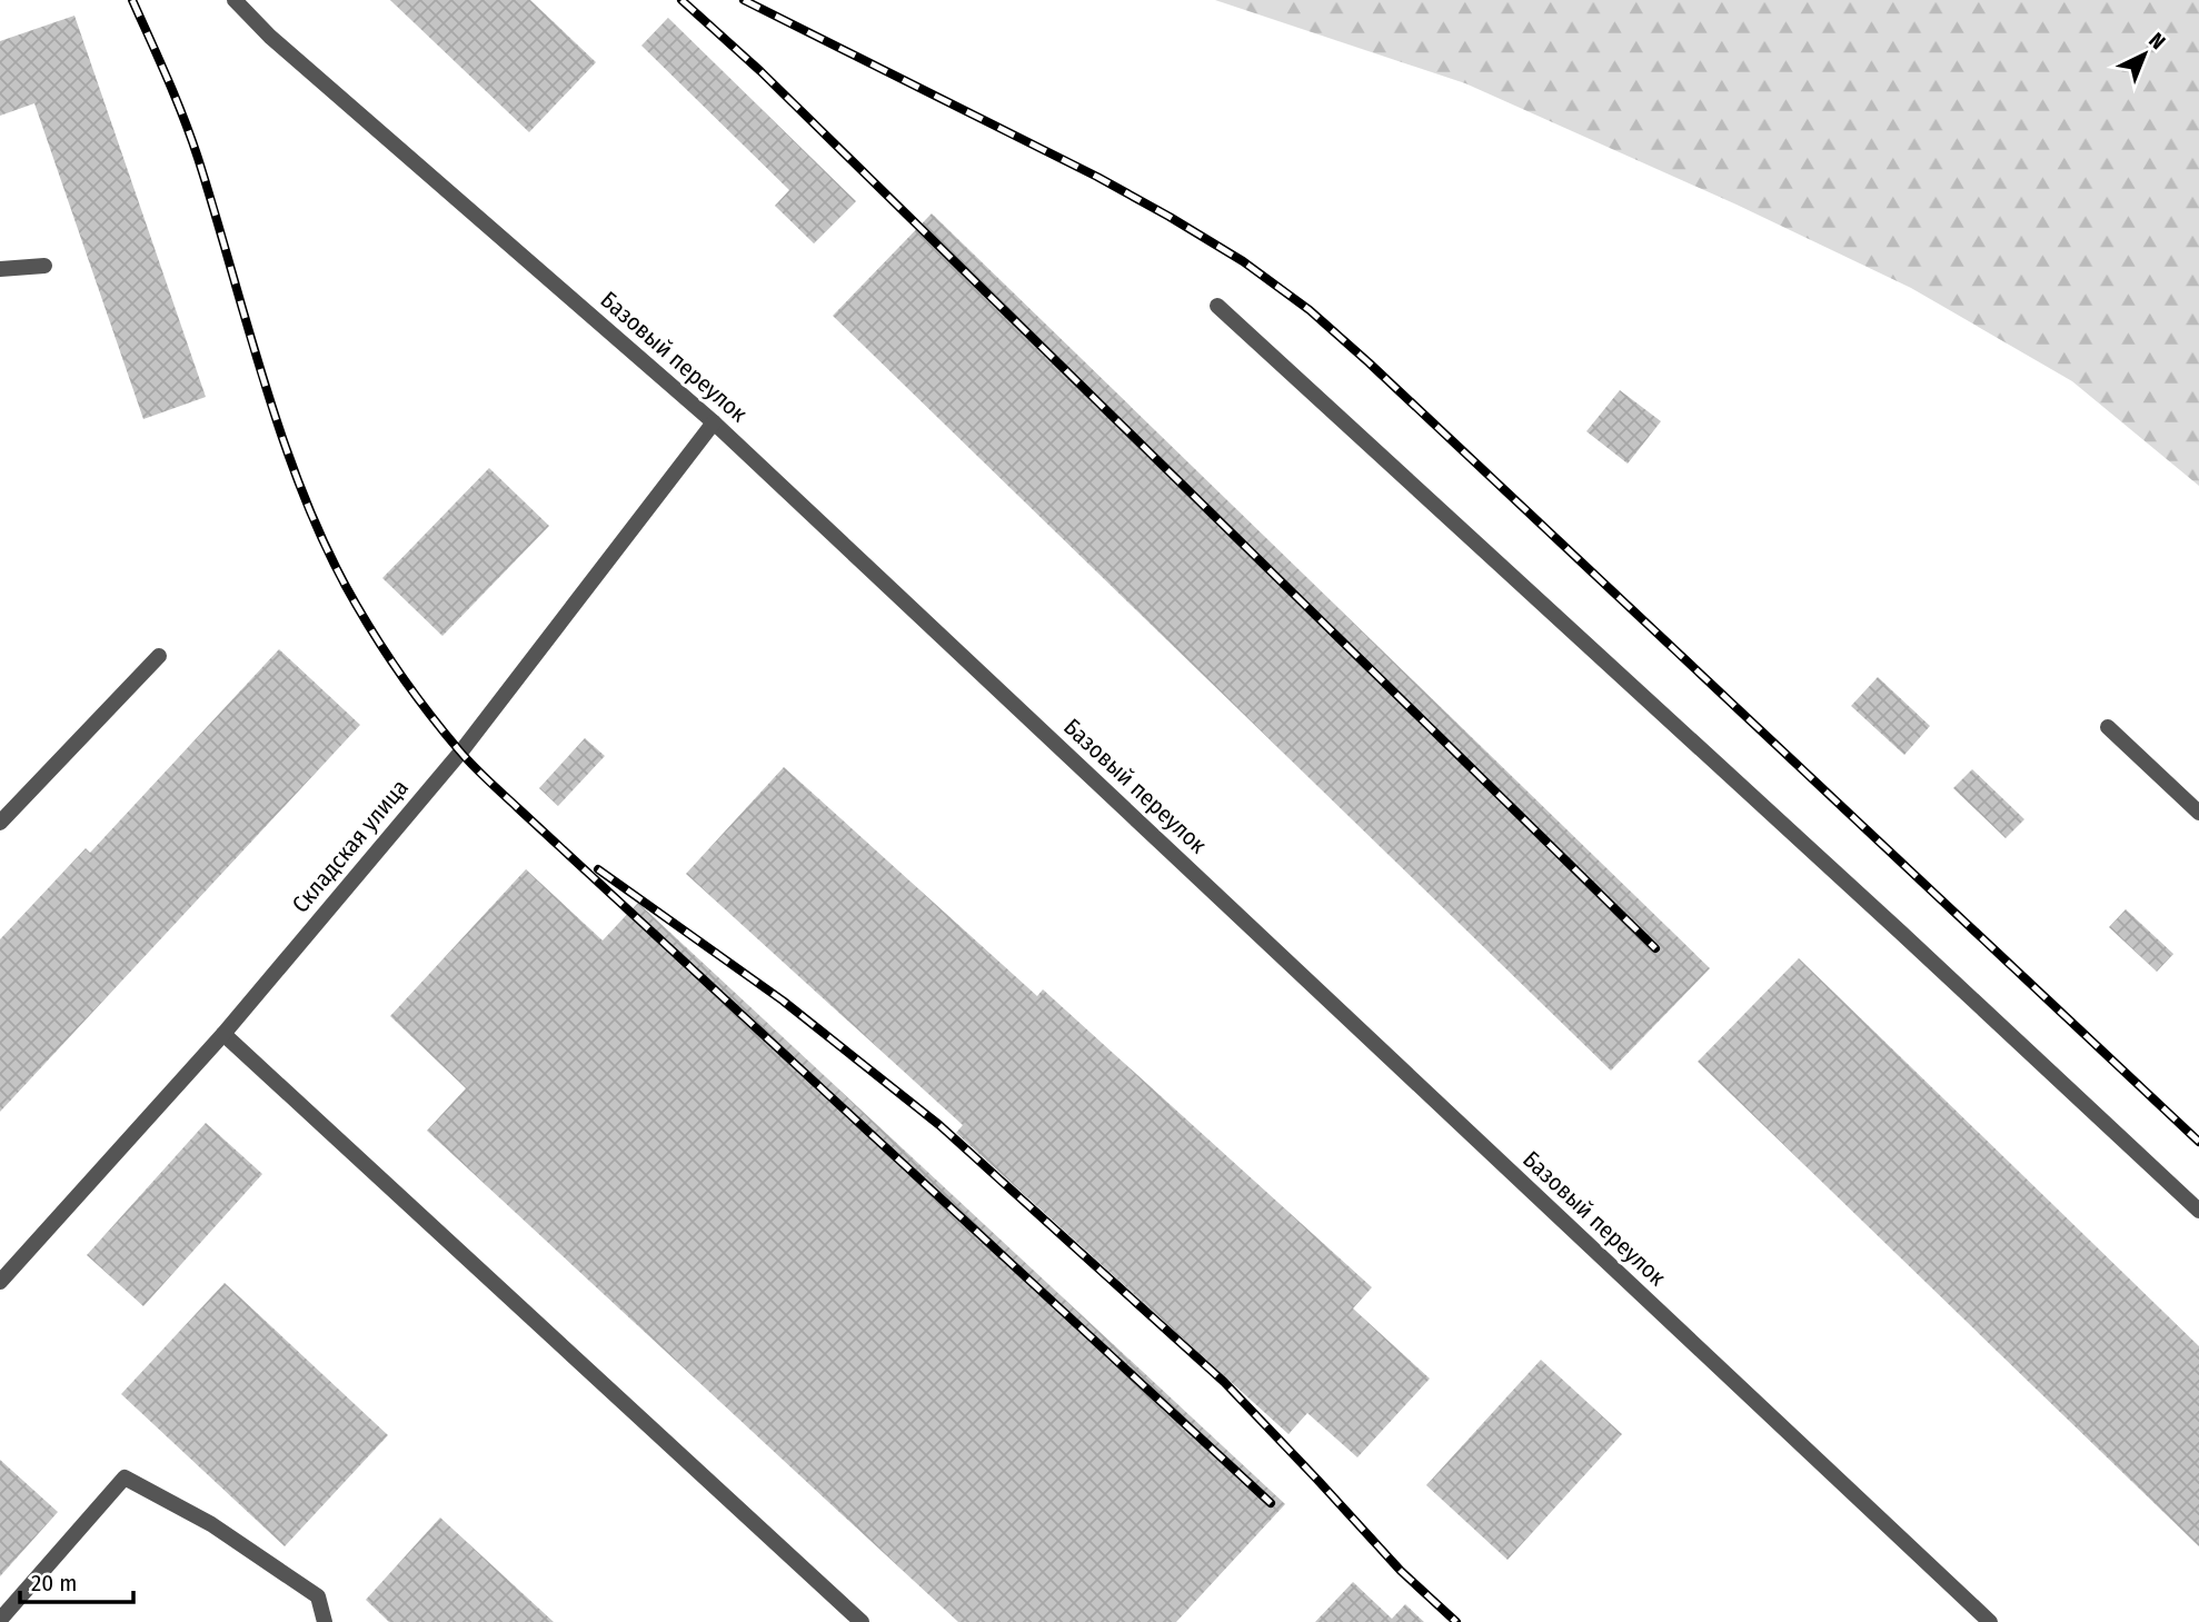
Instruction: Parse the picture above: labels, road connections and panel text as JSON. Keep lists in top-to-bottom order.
{
  "streets": {
    "street": ["Базовый переулок", "Складская улица"]
  },
  "crossings": [
    ["Базовый переулок", "Складская улица"]
  ],
  "scale_bar": "20 m",
  "north": "top right"
}
